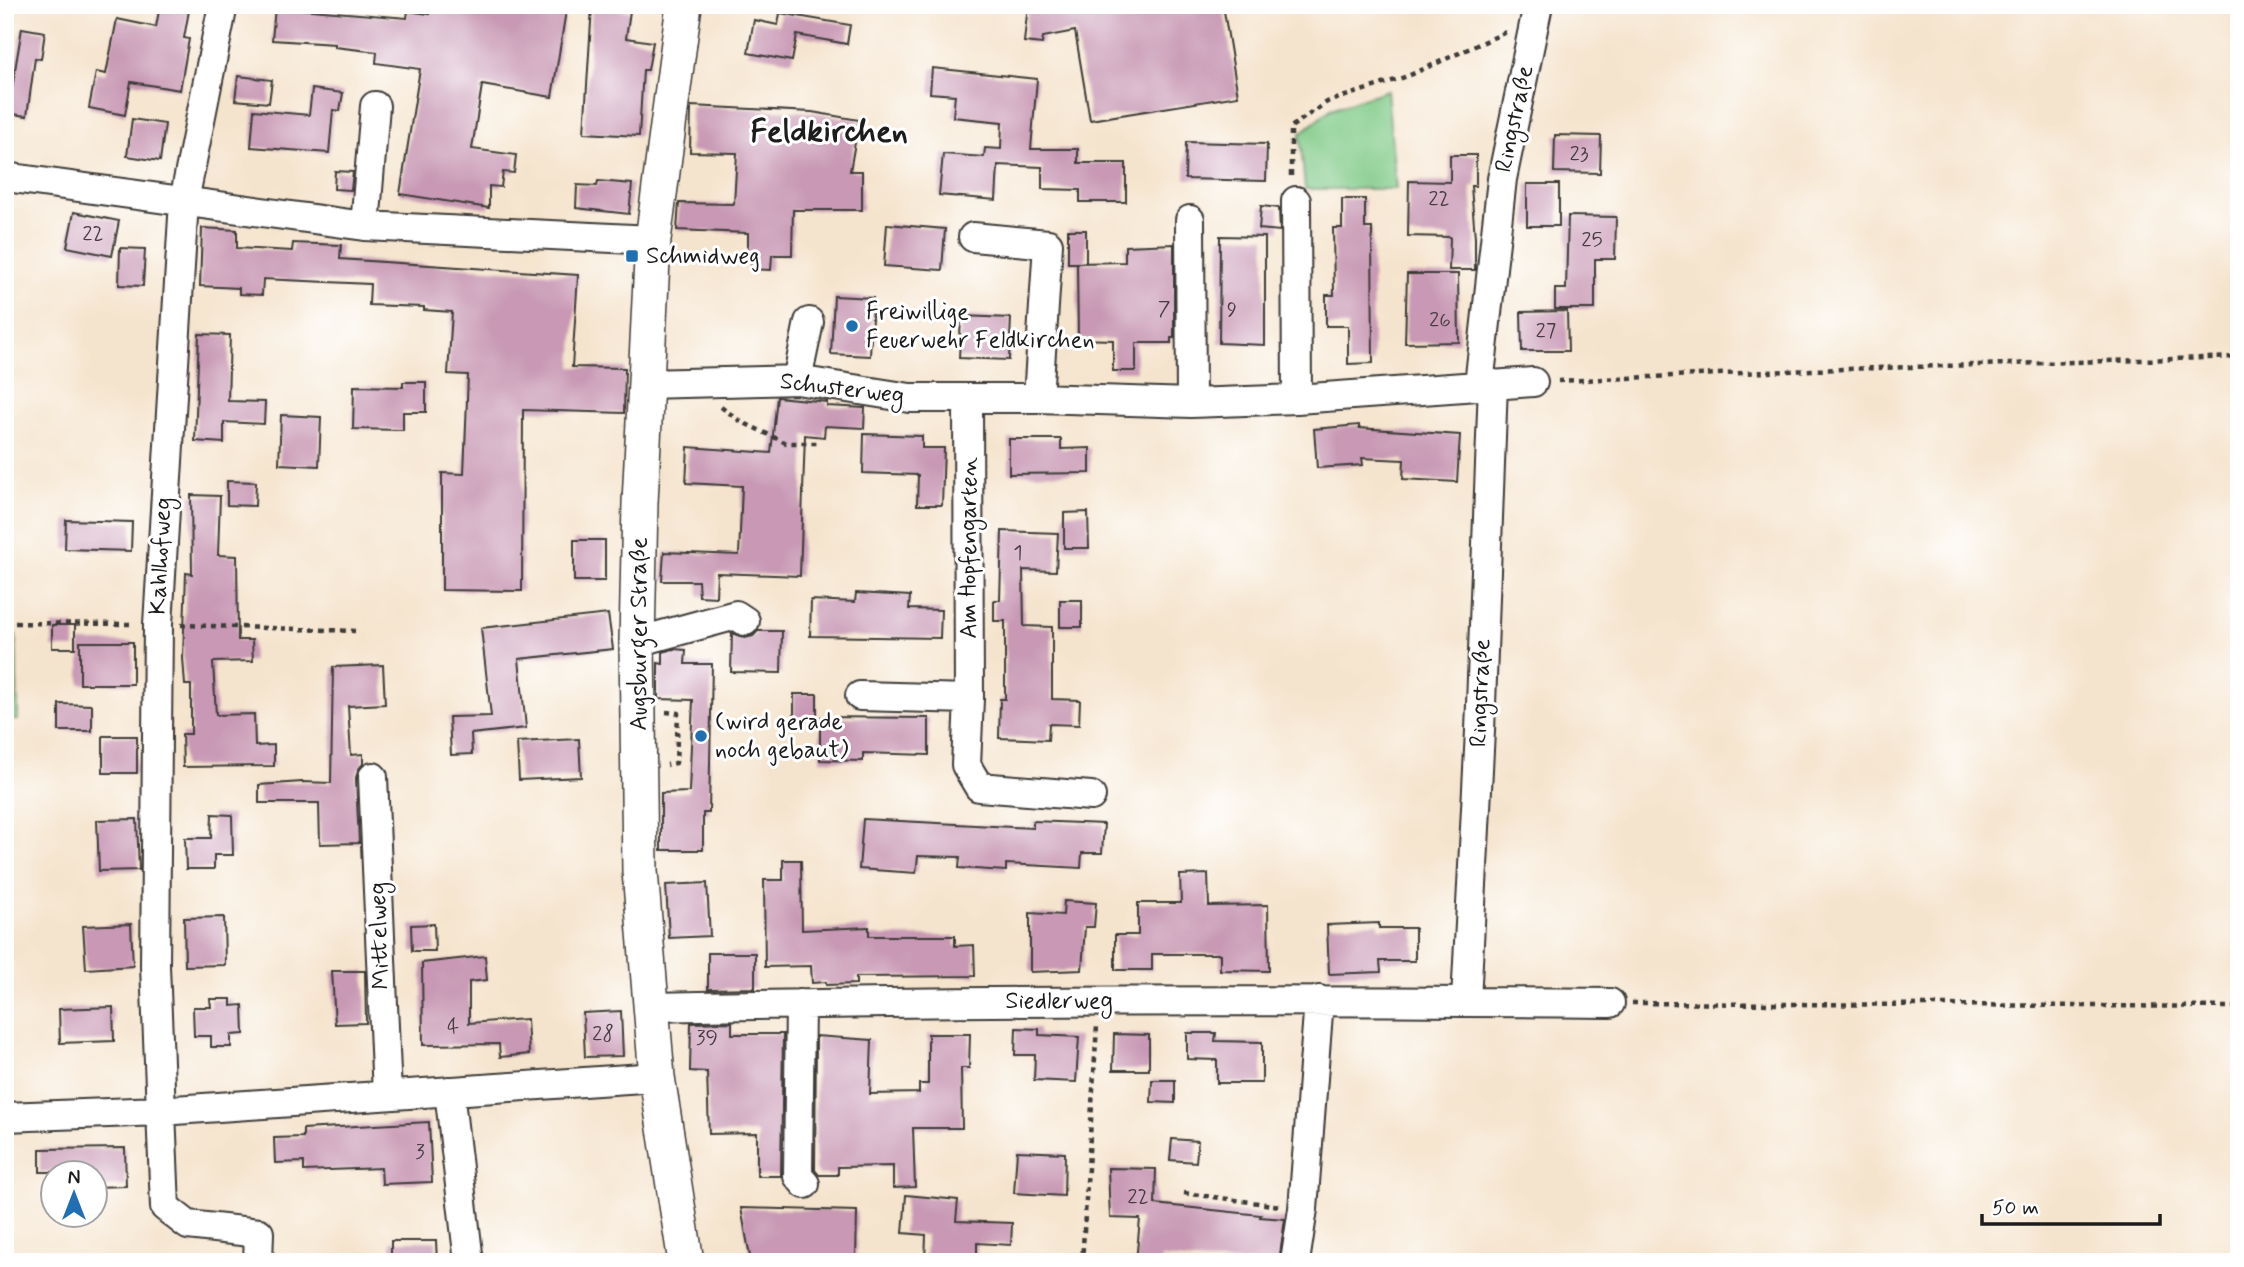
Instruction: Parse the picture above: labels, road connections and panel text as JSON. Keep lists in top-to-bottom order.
{
  "streets": {
    "main road": ["Augsburger Straße"],
    "street": [
      "Ringstraße",
      "Schusterweg",
      "Am Hopfengarten",
      "Kahlhofweg",
      "Mittelweg",
      "Siedlerweg"
    ]
  },
  "crossings": [
    ["Ringstraße", "Schusterweg"],
    ["Ringstraße", "Siedlerweg"],
    ["Schusterweg", "Am Hopfengarten"],
    ["Schusterweg", "Augsburger Straße"],
    ["Augsburger Straße", "Siedlerweg"]
  ],
  "districts": ["Feldkirchen"],
  "places": {
    "transit": ["Schmidweg"],
    "other": ["Freiwillige Feuerwehr Feldkirchen", "(wird gerade noch gebaut)"]
  },
  "house_numbers": [
    "23",
    "22",
    "22",
    "25",
    "7",
    "9",
    "26",
    "27",
    "1",
    "4",
    "28",
    "39",
    "3",
    "22"
  ],
  "scale_bar": "50 m",
  "north": "top"
}
